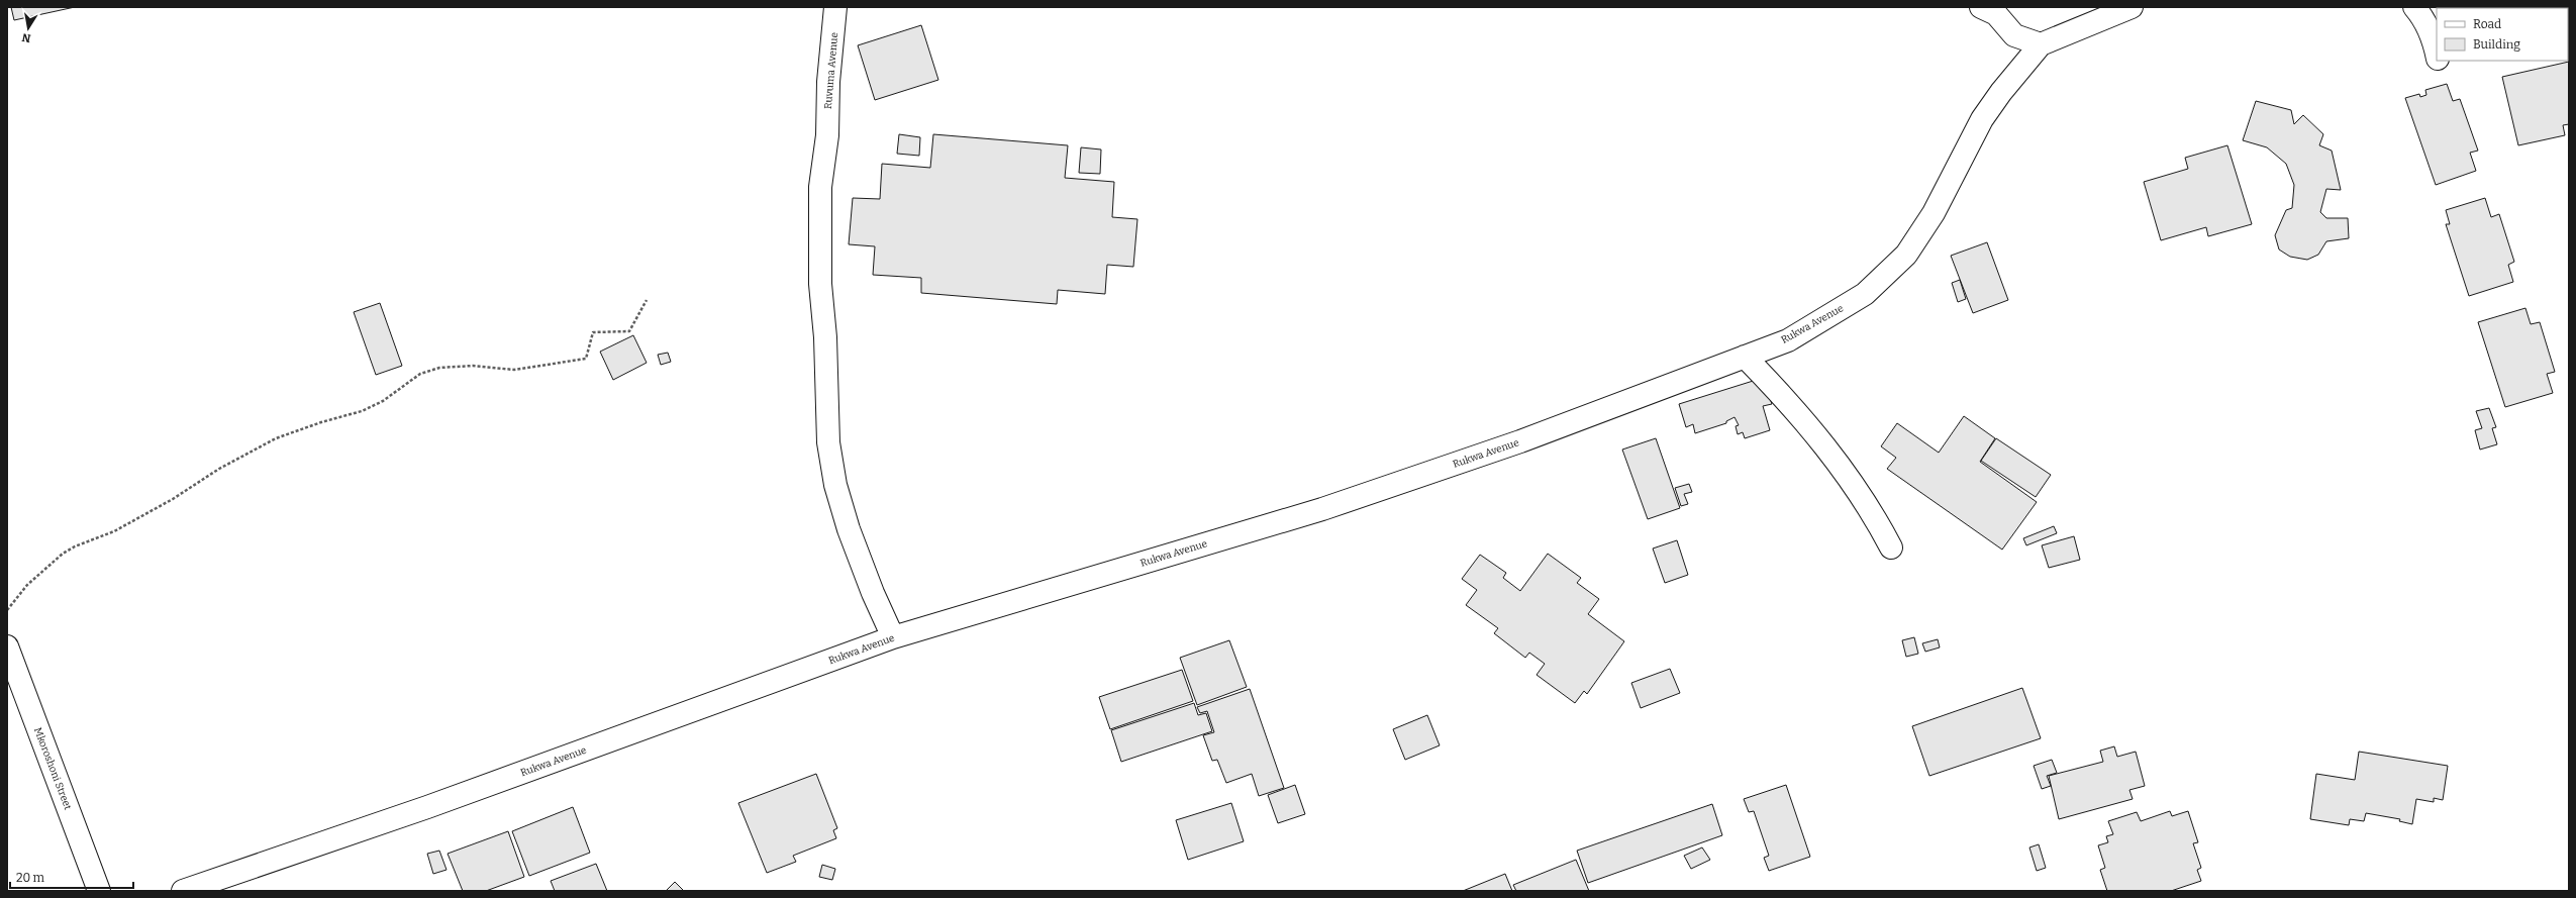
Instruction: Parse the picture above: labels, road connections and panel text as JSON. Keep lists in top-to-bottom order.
{
  "streets": {
    "street": ["Ruvuma Avenue", "Rukwa Avenue", "Mkoroshoni Street"]
  },
  "crossings": [
    ["Ruvuma Avenue", "Rukwa Avenue"]
  ],
  "legend": ["Road", "Building"],
  "scale_bar": "20 m",
  "north": "bottom"
}
